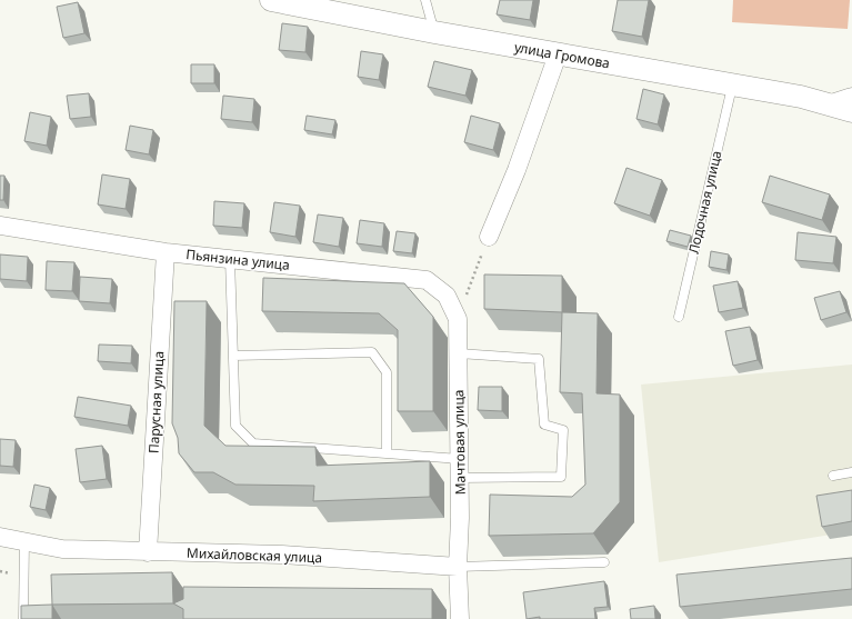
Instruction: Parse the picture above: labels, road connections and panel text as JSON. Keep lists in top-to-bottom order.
{
  "streets": {
    "street": [
      "улица Громова",
      "Пьянзина улица",
      "Парусная улица",
      "Мачтовая улица",
      "Михайловская улица"
    ],
    "lane": ["Лодочная улица"]
  },
  "crossings": [
    ["улица Громова", "Лодочная улица"],
    ["Пьянзина улица", "Парусная улица"],
    ["Пьянзина улица", "Мачтовая улица"],
    ["Парусная улица", "Михайловская улица"],
    ["Мачтовая улица", "Михайловская улица"]
  ]
}
